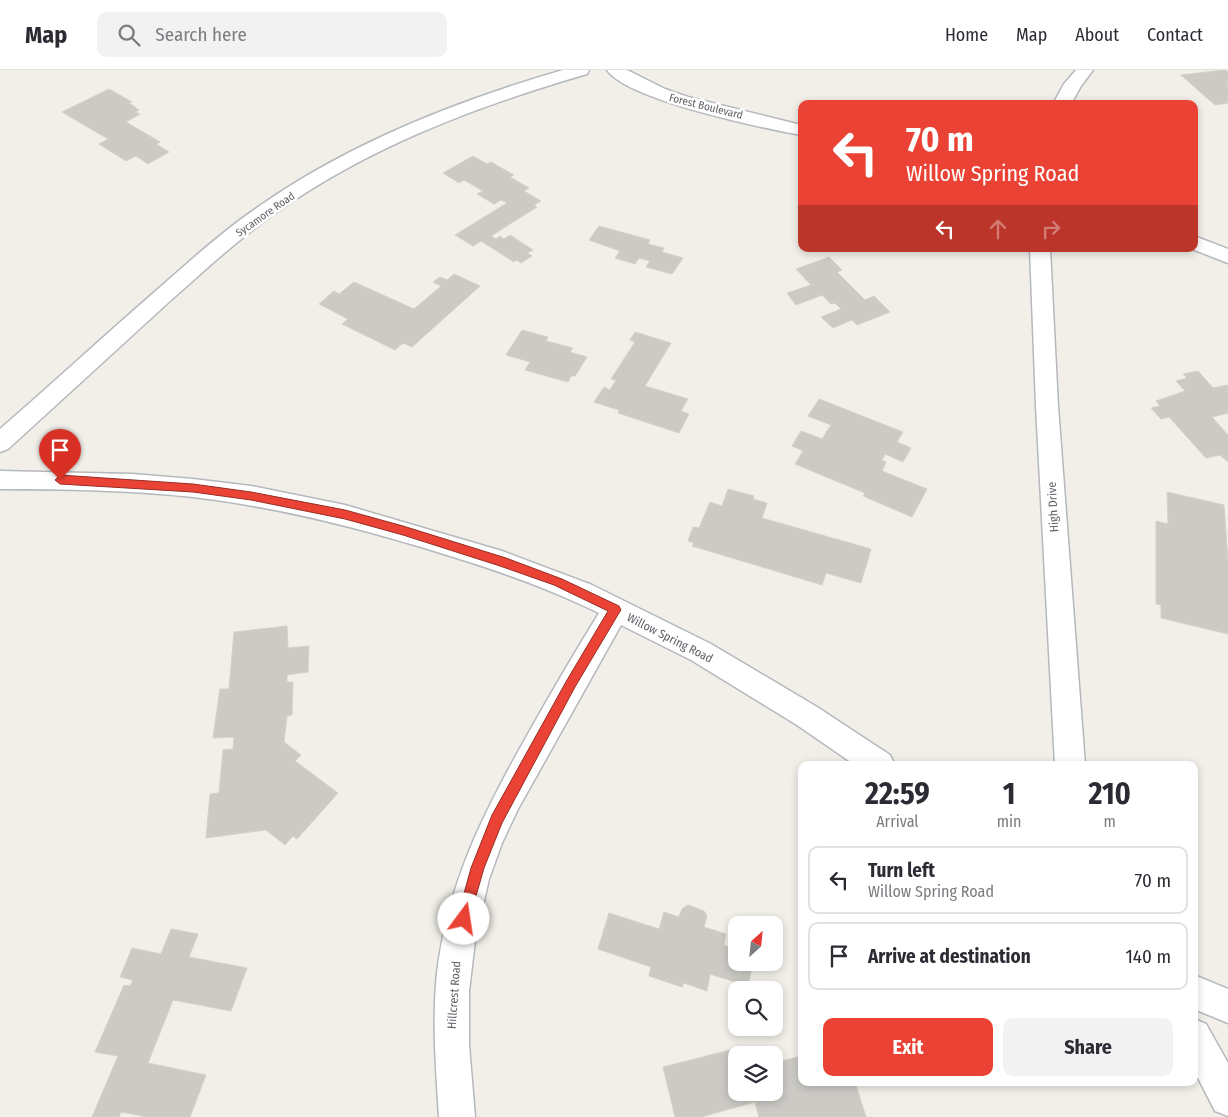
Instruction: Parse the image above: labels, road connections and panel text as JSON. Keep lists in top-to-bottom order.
{
  "streets": {
    "street": [
      "Forest Boulevard",
      "Sycamore Road",
      "High Drive",
      "Willow Spring Road",
      "Hillcrest Road"
    ]
  },
  "crossings": [
    ["Willow Spring Road", "Hillcrest Road"]
  ],
  "north": "top right",
  "page": {
    "header": "Map",
    "search": "Search here",
    "nav": [
      "Home",
      "Map",
      "About",
      "Contact"
    ],
    "turn": ["70 m", "Willow Spring Road"],
    "eta": [
      "22:59",
      "Arrival",
      "1",
      "min",
      "210",
      "m"
    ],
    "list": [
      {
        "name": "Turn left",
        "note": "Willow Spring Road",
        "value": "70 m"
      },
      {
        "name": "Arrive at destination",
        "value": "140 m"
      }
    ],
    "buttons": ["Exit", "Share"]
  }
}
